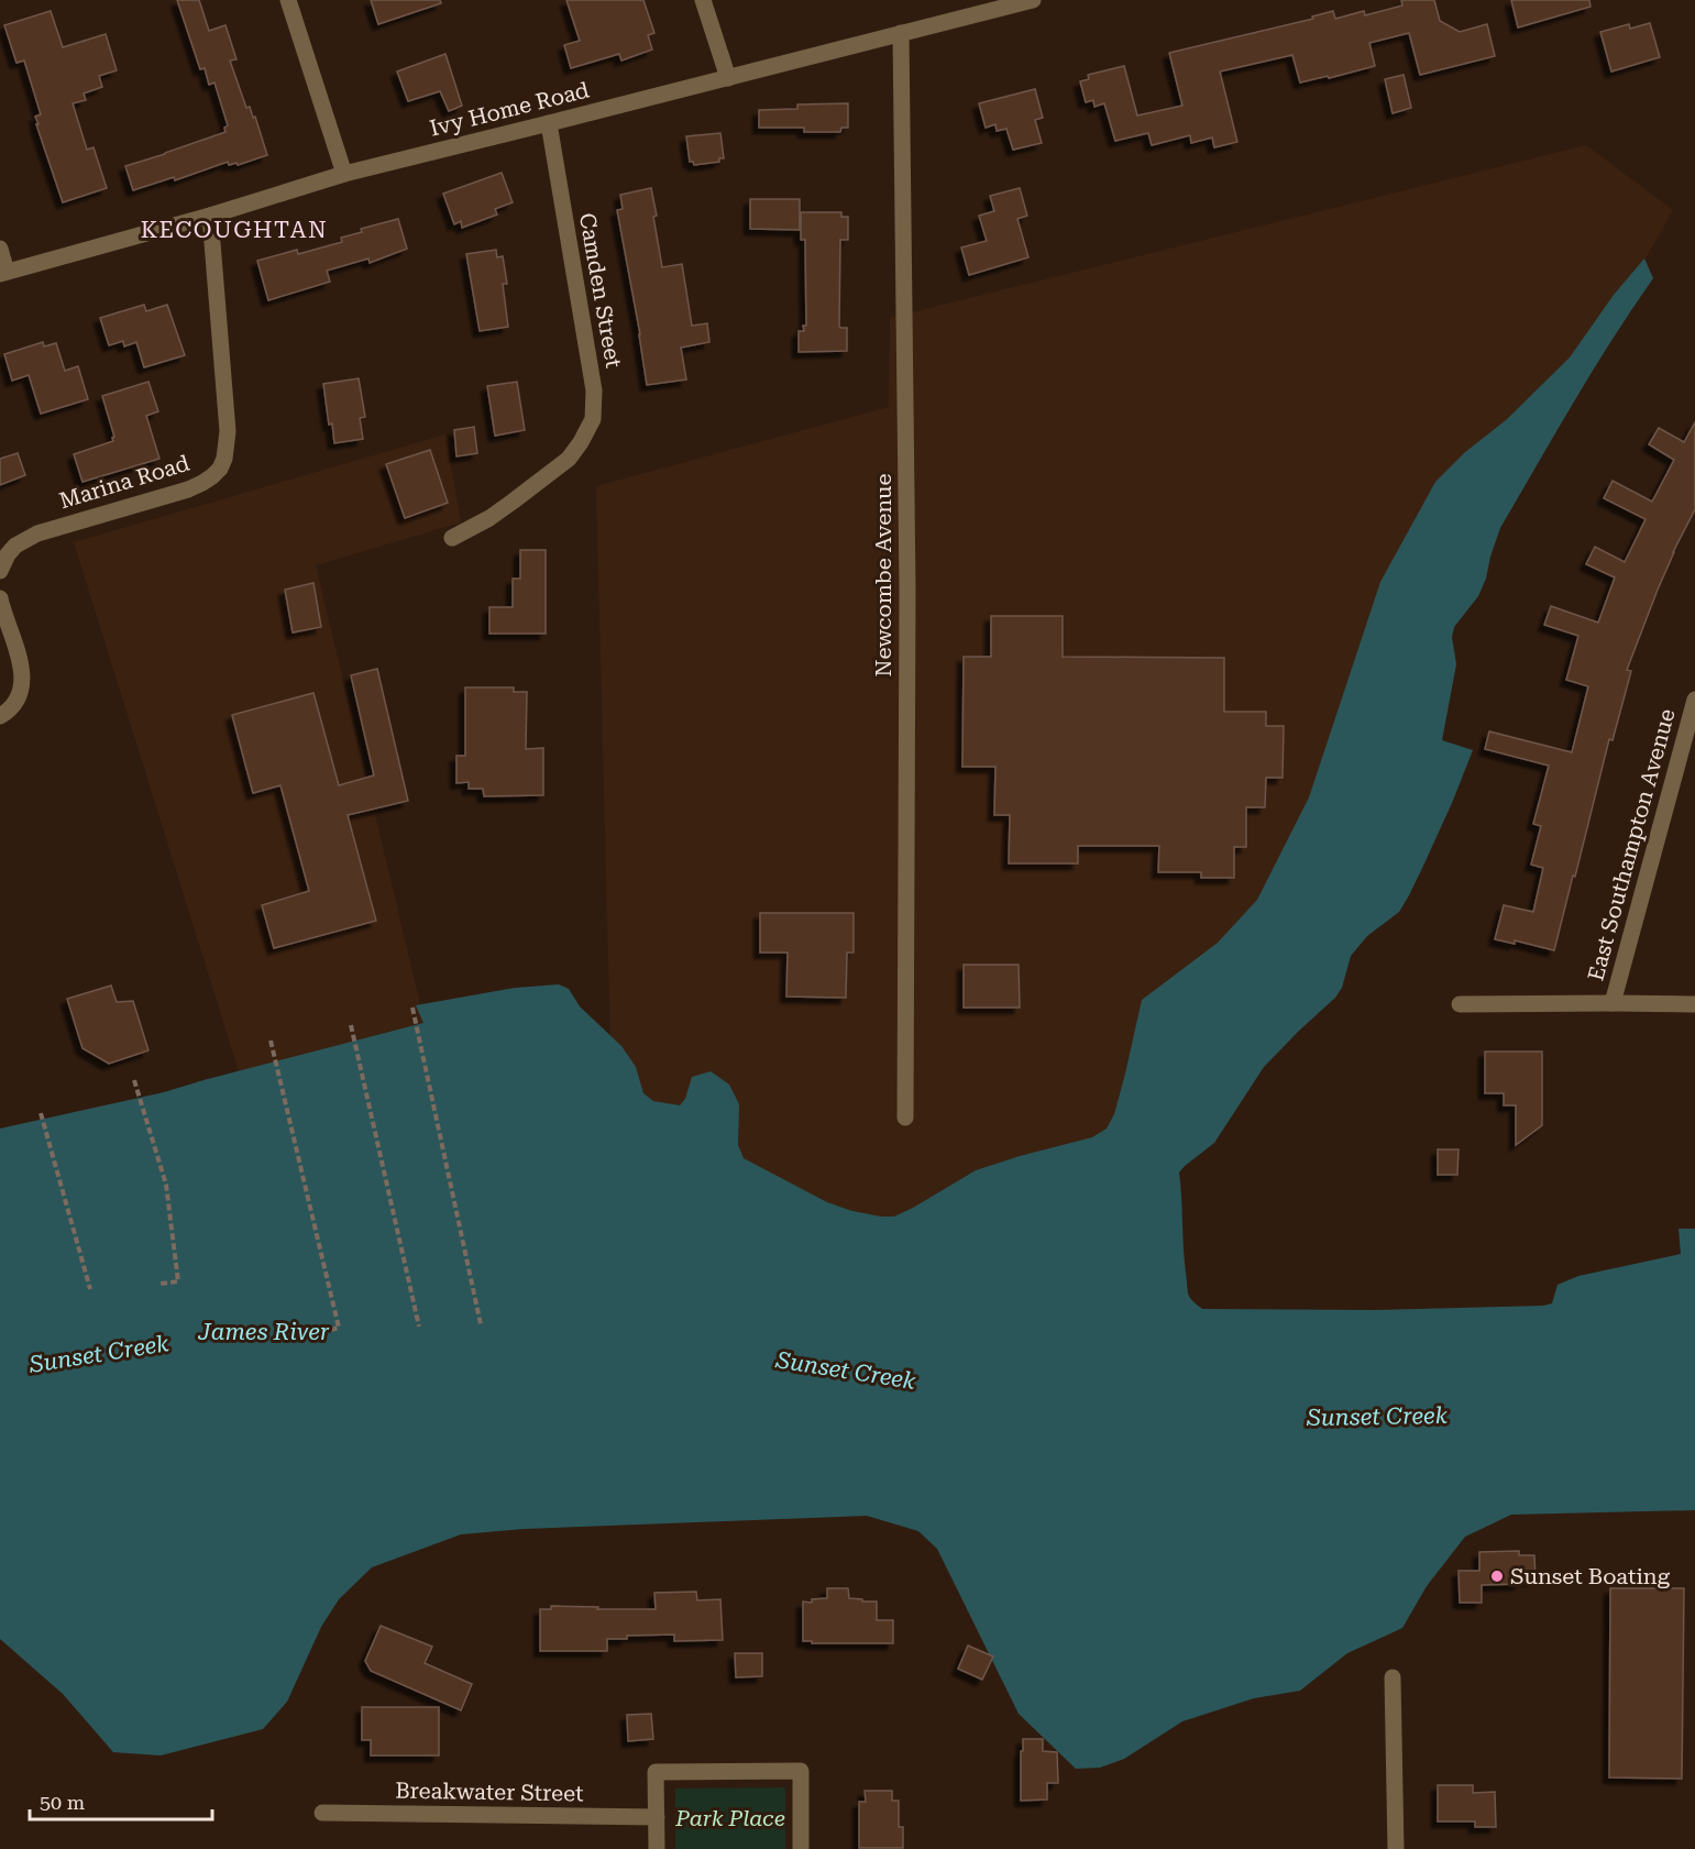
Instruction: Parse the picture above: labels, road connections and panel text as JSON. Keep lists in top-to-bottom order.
{
  "streets": {
    "street": [
      "Ivy Home Road",
      "Camden Street",
      "Marina Road",
      "Newcombe Avenue",
      "East Southampton Avenue",
      "Breakwater Street"
    ]
  },
  "crossings": [
    ["Ivy Home Road", "Camden Street"],
    ["Ivy Home Road", "Marina Road"],
    ["Ivy Home Road", "Newcombe Avenue"]
  ],
  "districts": ["KECOUGHTAN"],
  "water": ["James River", "Sunset Creek"],
  "parks": ["Park Place"],
  "places": ["Sunset Boating"],
  "scale_bar": "50 m"
}
